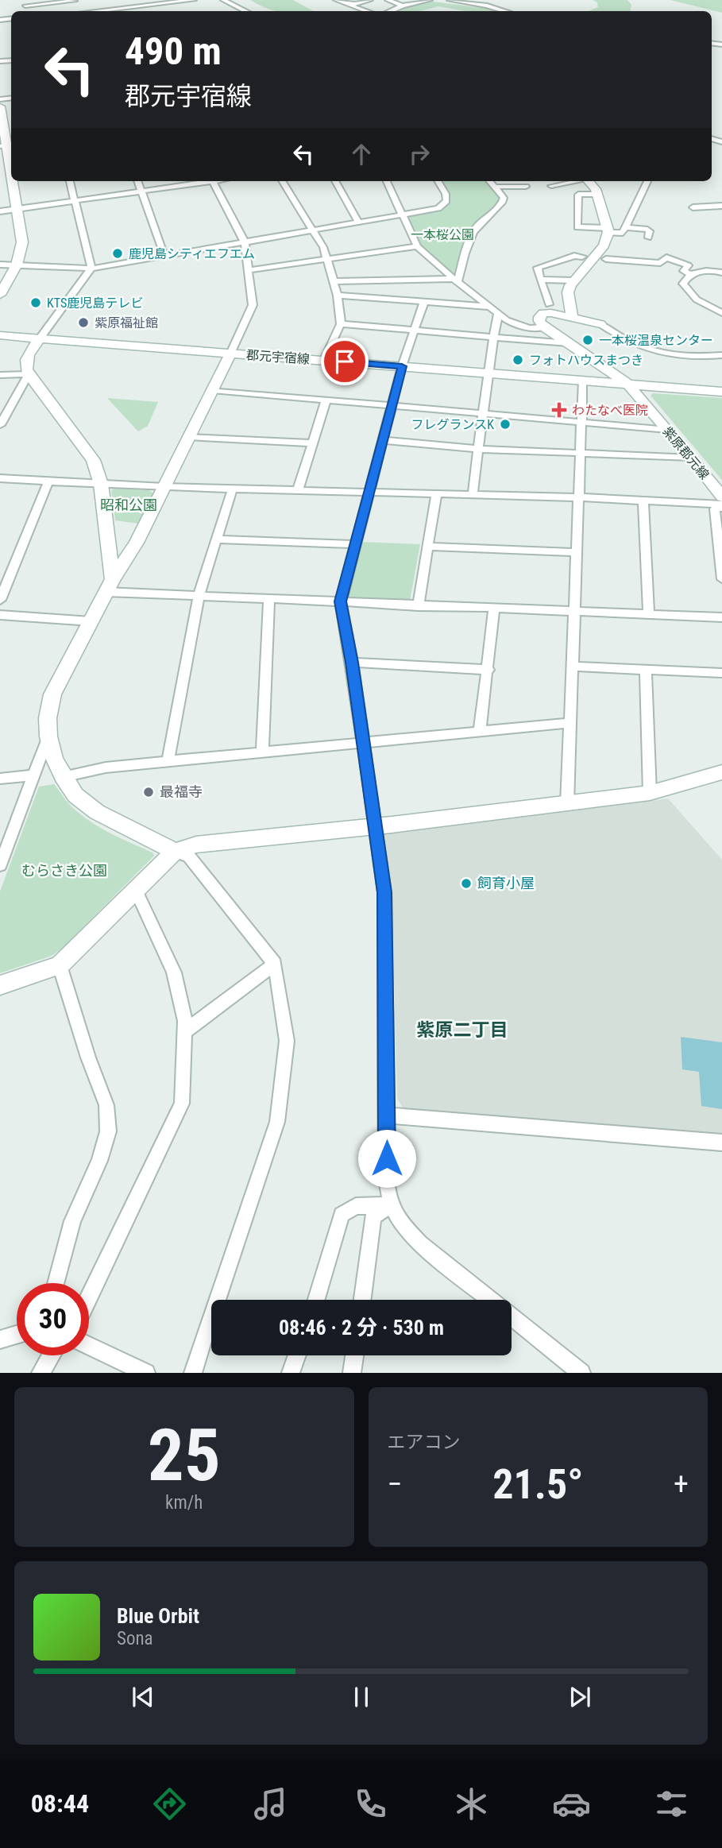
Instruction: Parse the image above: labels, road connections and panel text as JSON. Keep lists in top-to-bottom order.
{
  "streets": {
    "street": ["郡元宇宿線", "紫原郡元線"]
  },
  "crossings": [
    ["郡元宇宿線", "紫原郡元線"]
  ],
  "districts": ["紫原二丁目"],
  "parks": ["一本桜公園", "昭和公園", "むらさき公園"],
  "places": {
    "other": [
      "鹿児島シティエフエム",
      "KTS鹿児島テレビ",
      "紫原福祉館",
      "一本桜温泉センター",
      "フォトハウスまつき",
      "フレグランスK",
      "最福寺",
      "飼育小屋"
    ],
    "health": ["わたなべ医院"]
  },
  "page": {
    "turn": ["490 m", "郡元宇宿線"],
    "limit": "30",
    "trip": "08:46 · 2 分 · 530 m",
    "tile": [
      ["25", "km/h"],
      "エアコン"
    ],
    "heat": ["−", "21.5°", "+"],
    "song": ["Blue Orbit", "Sona"],
    "tabs": "08:44"
  }
}
